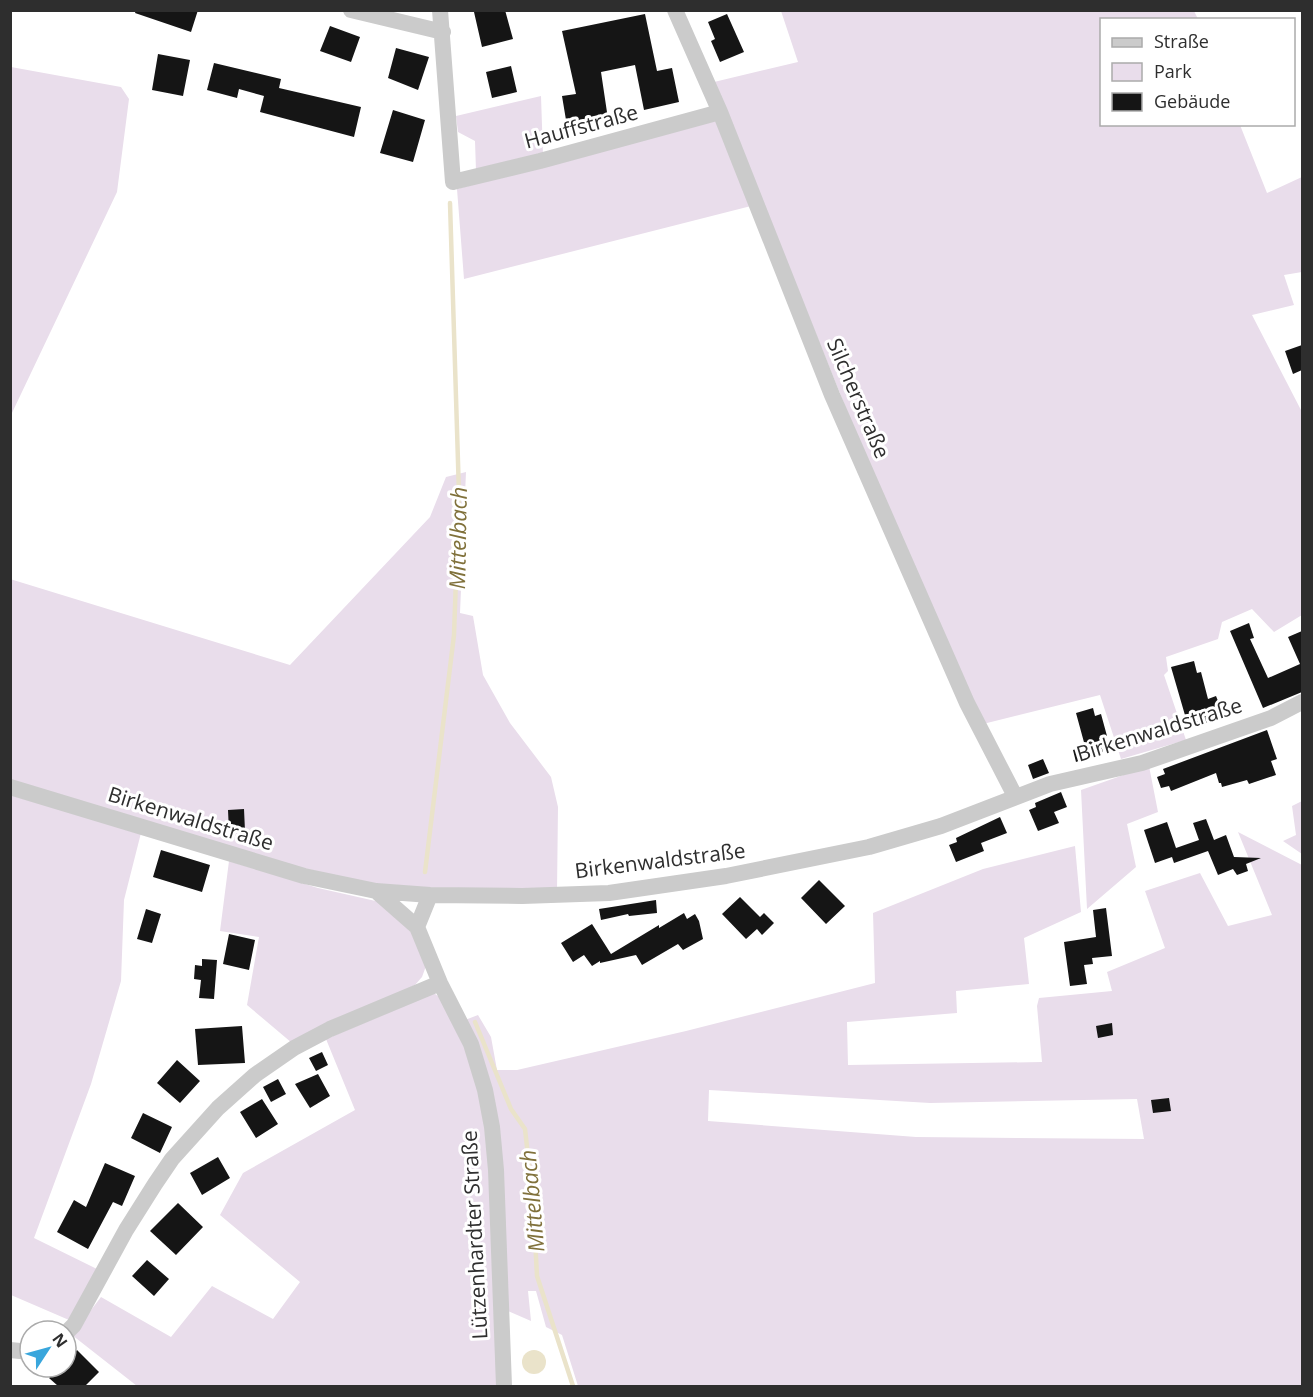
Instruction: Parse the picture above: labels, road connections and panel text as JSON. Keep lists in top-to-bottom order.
{
  "streets": {
    "street": [
      "Hauffstraße",
      "Silcherstraße",
      "Birkenwaldstraße",
      "Lützenhardter Straße"
    ]
  },
  "crossings": [
    ["Hauffstraße", "Silcherstraße"],
    ["Silcherstraße", "Birkenwaldstraße"],
    ["Birkenwaldstraße", "Lützenhardter Straße"]
  ],
  "water": ["Mittelbach"],
  "legend": ["Straße", "Park", "Gebäude"],
  "north": "top right"
}
